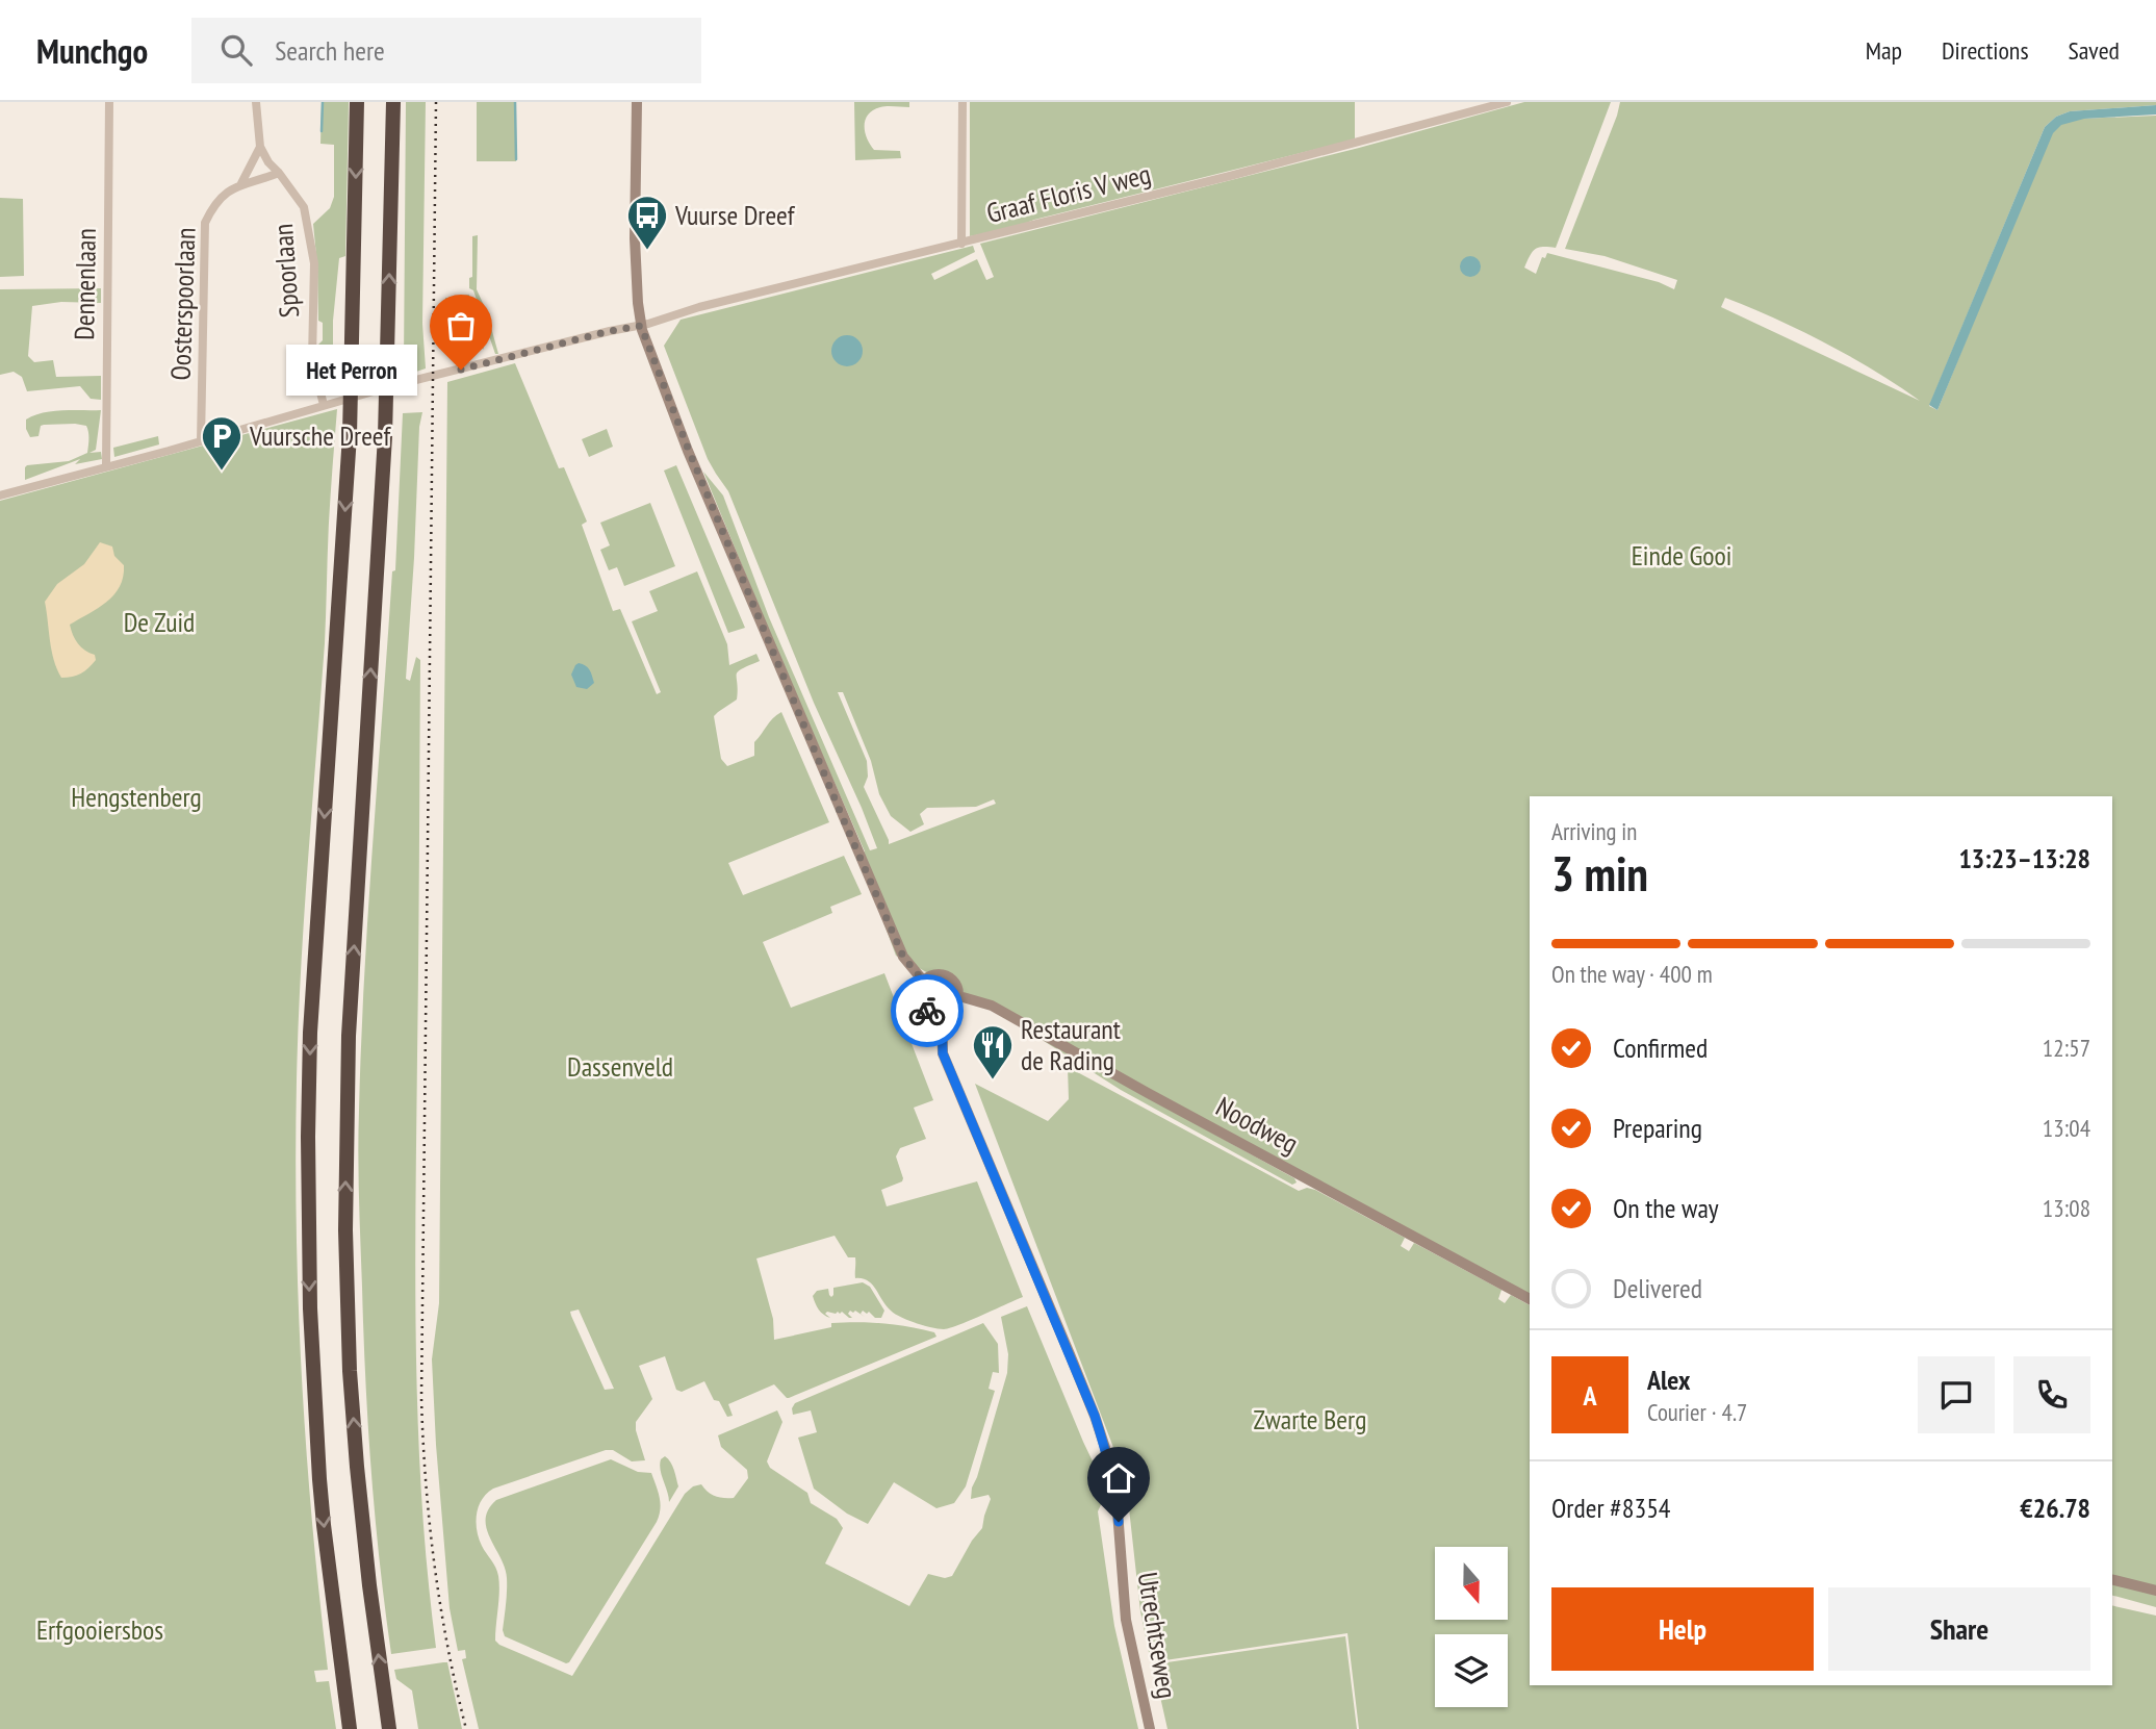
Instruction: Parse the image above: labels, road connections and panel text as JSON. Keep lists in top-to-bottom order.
{
  "streets": {
    "main road": ["Noodweg", "Utrechtseweg"],
    "street": [
      "Graaf Floris V weg",
      "Spoorlaan",
      "Dennenlaan",
      "Oosterspoorlaan"
    ]
  },
  "crossings": [
    ["Spoorlaan", "Oosterspoorlaan"],
    ["Noodweg", "Utrechtseweg"]
  ],
  "parks": [
    "Einde Gooi",
    "De Zuid",
    "Hengstenberg",
    "Dassenveld",
    "Zwarte Berg",
    "Erfgooiersbos"
  ],
  "places": {
    "bus stop": ["Vuurse Dreef"],
    "other": ["Het Perron"],
    "parking": ["Vuursche Dreef"],
    "restaurant": ["Restaurant de Rading"]
  },
  "north": "bottom",
  "page": {
    "header": "Munchgo",
    "search": "Search here",
    "nav": ["Map", "Directions", "Saved"],
    "bubble": "Het Perron",
    "heading": ["3 min", "Arriving in", "13:23–13:28"],
    "panel": [
      "Alex",
      "Courier · 4.7",
      "Order #8354",
      "€26.78"
    ],
    "bar": "On the way · 400 m",
    "list": [
      ["Confirmed", "12:57"],
      ["Preparing", "13:04"],
      ["On the way", "13:08"],
      "Delivered"
    ],
    "round": "A",
    "buttons": ["Help", "Share"]
  }
}
